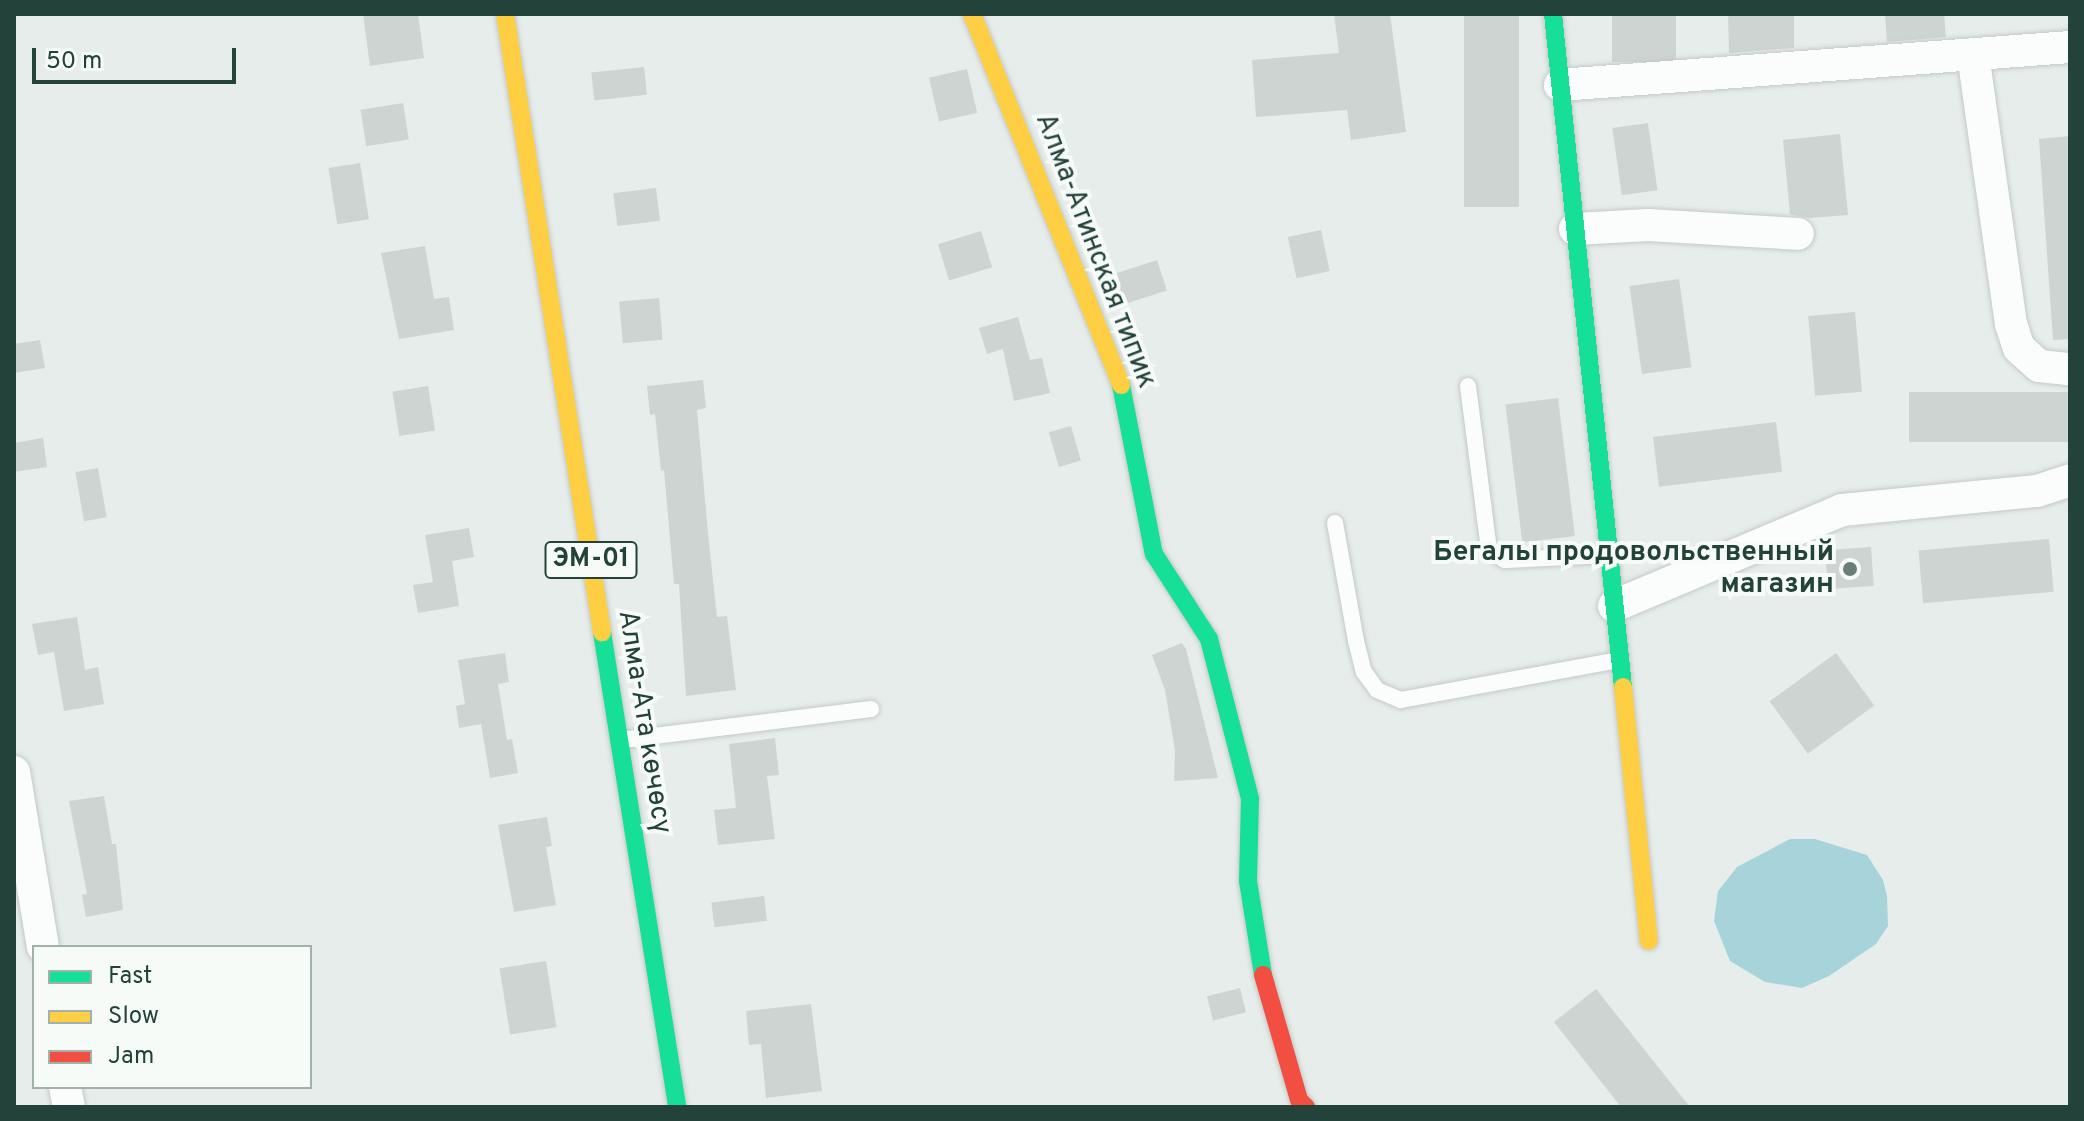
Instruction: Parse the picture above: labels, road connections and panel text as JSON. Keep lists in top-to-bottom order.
{
  "streets": {
    "main road": ["Алма-Атинская типик", "ЭМ-01", "Алма-Ата көчөсү"]
  },
  "places": ["Бегалы продовольственный магазин"],
  "legend": ["Fast", "Slow", "Jam"],
  "scale_bar": "50 m"
}
